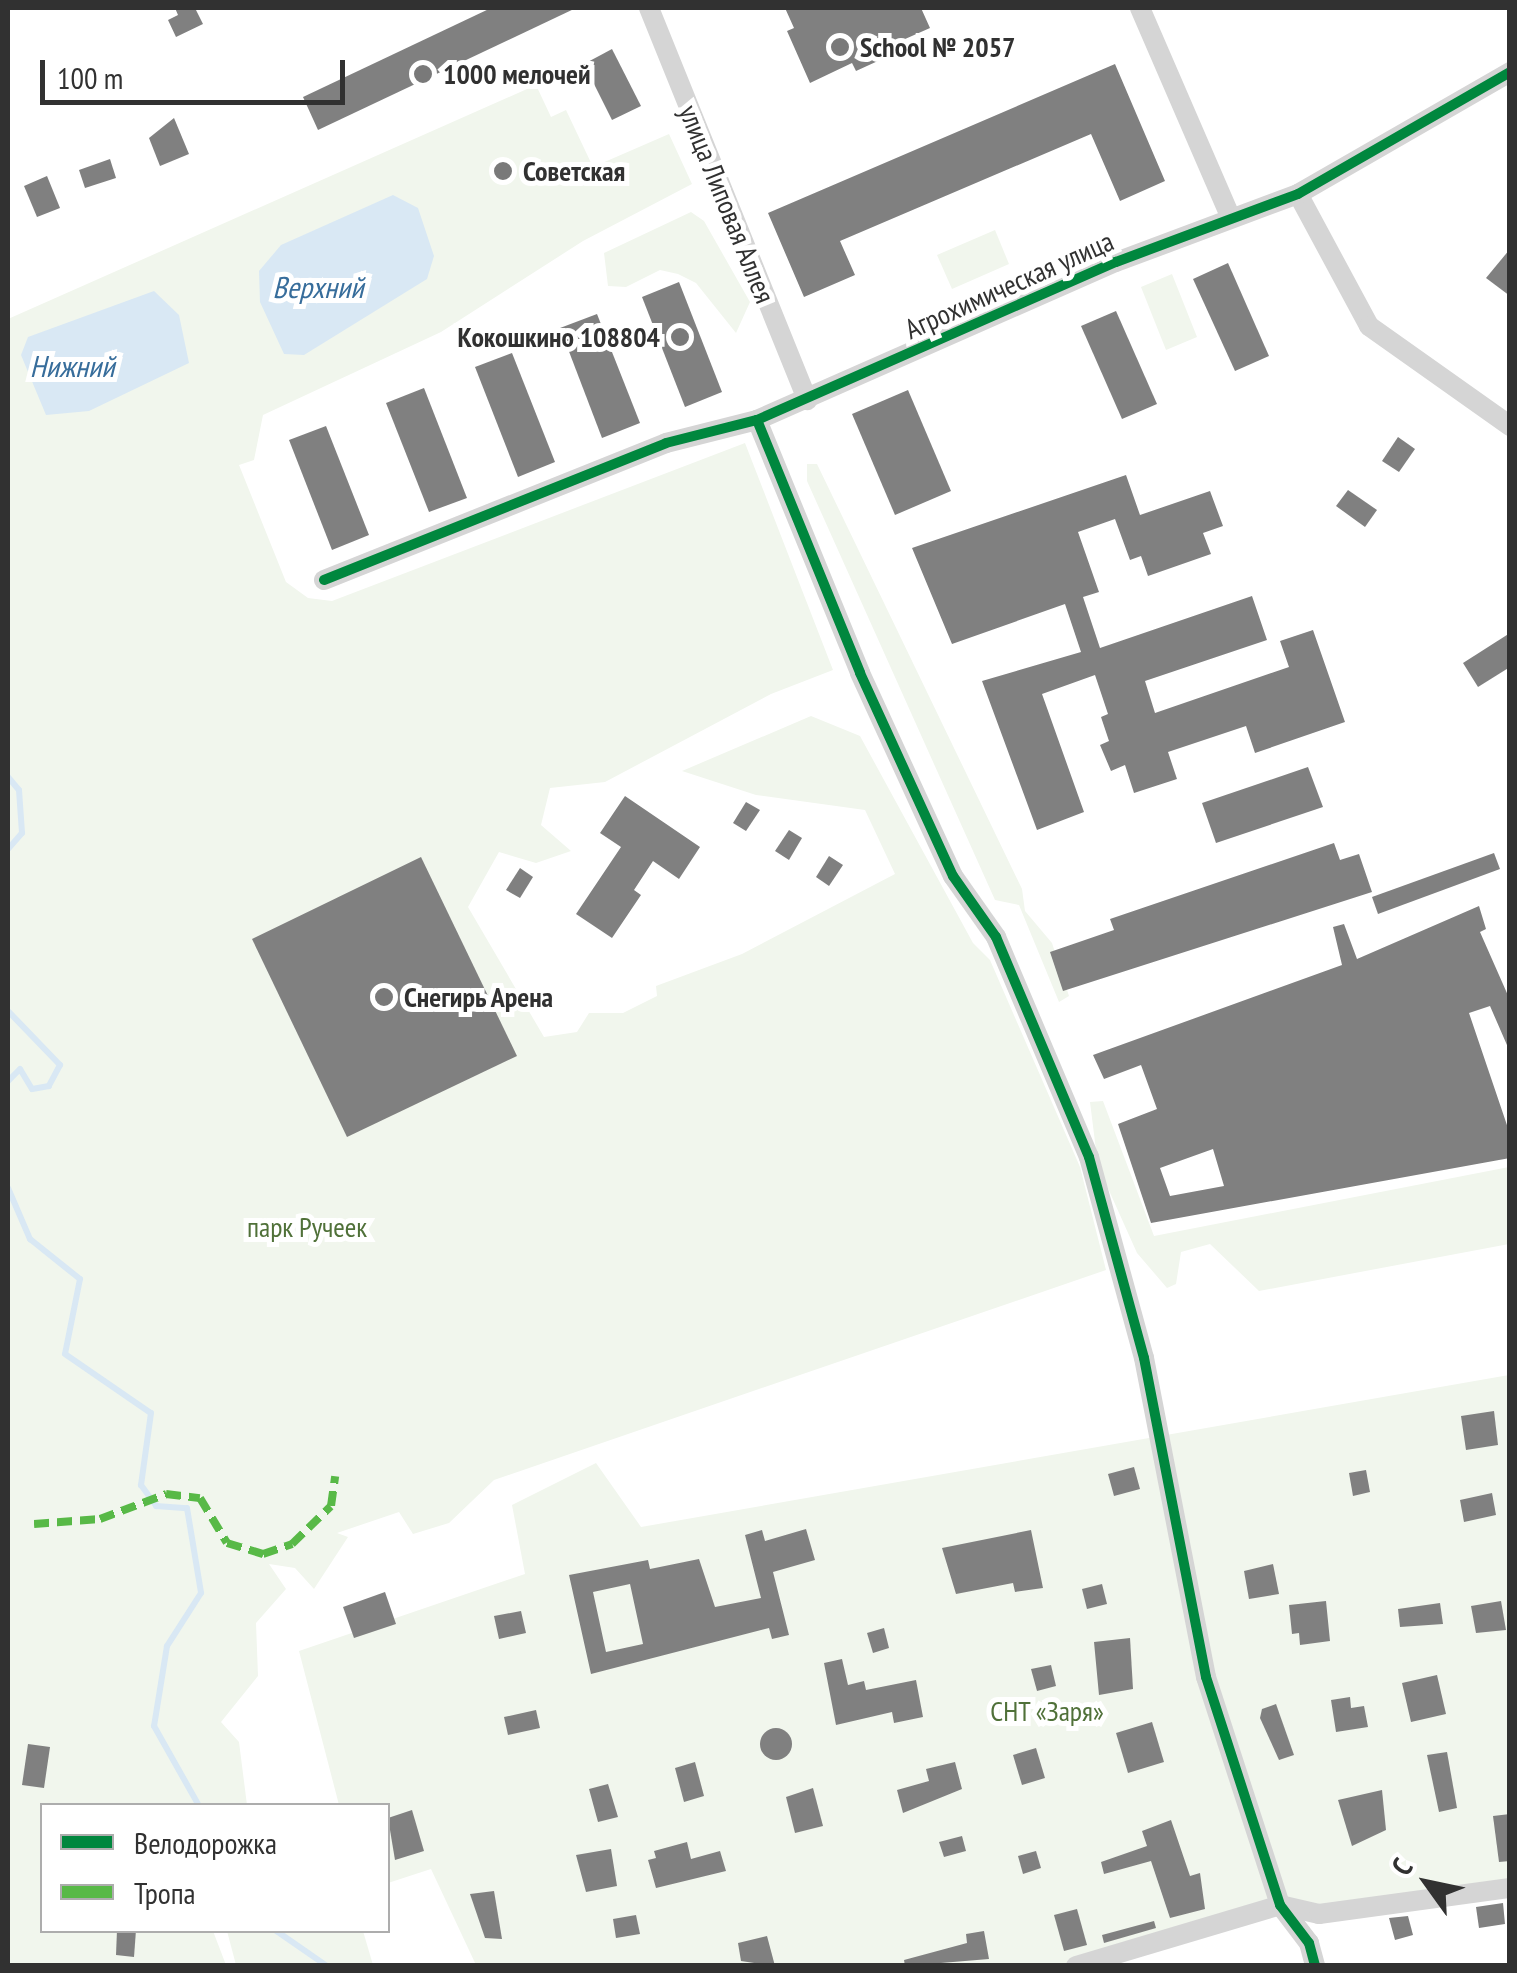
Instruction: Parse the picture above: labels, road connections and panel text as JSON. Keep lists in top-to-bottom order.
{
  "streets": {
    "street": ["улица Липовая Аллея", "Агрохимическая улица"]
  },
  "crossings": [
    ["улица Липовая Аллея", "Агрохимическая улица"]
  ],
  "water": ["Верхний", "Нижний"],
  "parks": ["парк Ручеек", "СНТ «Заря»"],
  "places": [
    "School № 2057",
    "1000 мелочей",
    "Советская",
    "Кокошкино 108804",
    "Снегирь Арена"
  ],
  "legend": ["Велодорожка", "Тропа"],
  "scale_bar": "100 m",
  "north": "top left"
}
